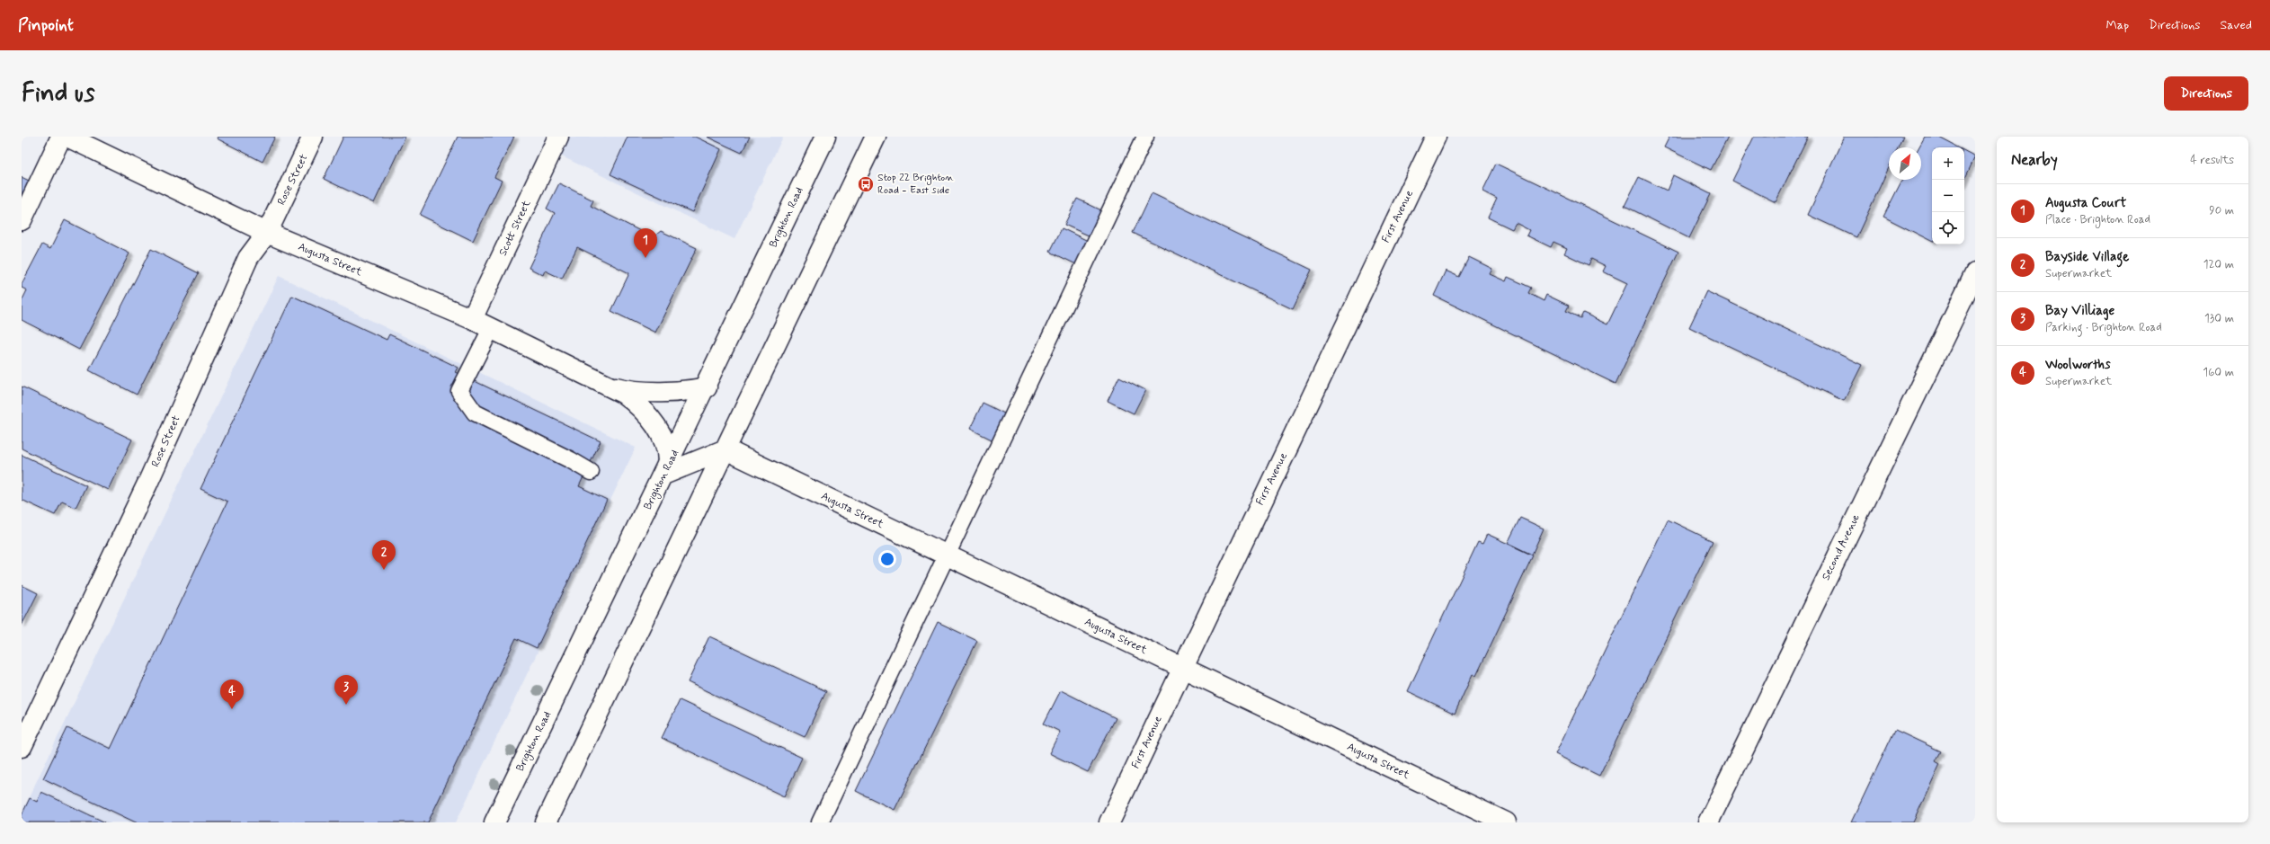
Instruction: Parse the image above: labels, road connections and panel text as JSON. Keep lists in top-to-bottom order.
{
  "streets": {
    "street": [
      "Rose Street",
      "First Avenue",
      "Brighton Road",
      "Scott Street",
      "Augusta Street",
      "Second Avenue"
    ]
  },
  "crossings": [
    ["Rose Street", "Augusta Street"],
    ["First Avenue", "Augusta Street"],
    ["Brighton Road", "Augusta Street"],
    ["Scott Street", "Augusta Street"]
  ],
  "places": {
    "bus stop": ["Stop 22 Brighton Road - East side"]
  },
  "north": "top right",
  "page": {
    "header": "Pinpoint",
    "nav": ["Map", "Directions", "Saved"],
    "buttons": "Directions",
    "title": "Find us",
    "heading": ["Nearby", "4 results"],
    "map_buttons": ["+", "−"],
    "list": [
      {
        "mark": "1",
        "name": "Augusta Court",
        "note": "Place · Brighton Road",
        "value": "90 m"
      },
      {
        "mark": "2",
        "name": "Bayside Village",
        "note": "Supermarket",
        "value": "120 m"
      },
      {
        "mark": "3",
        "name": "Bay Villiage",
        "note": "Parking · Brighton Road",
        "value": "130 m"
      },
      {
        "mark": "4",
        "name": "Woolworths",
        "note": "Supermarket",
        "value": "160 m"
      }
    ],
    "pins": [
      "1",
      "2",
      "3",
      "4"
    ]
  }
}
